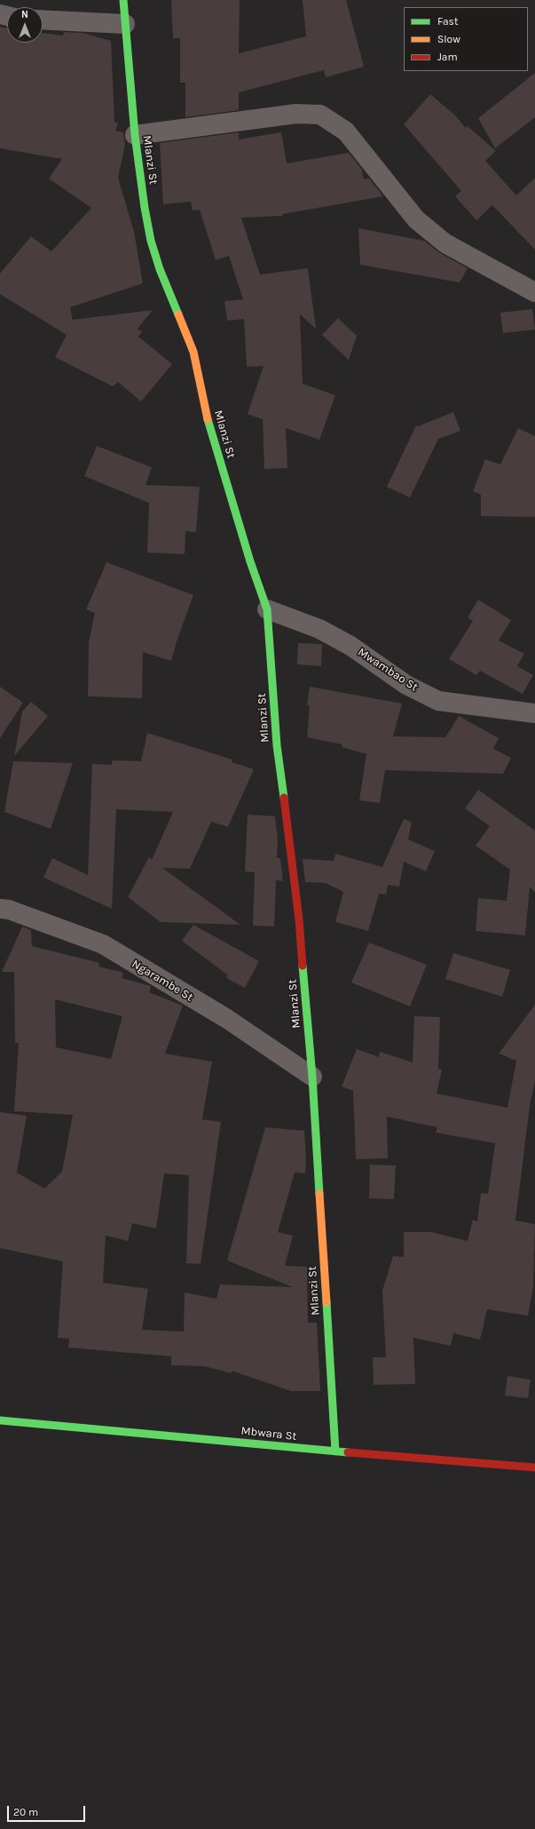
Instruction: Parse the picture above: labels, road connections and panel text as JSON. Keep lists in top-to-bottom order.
{
  "streets": {
    "street": [
      "Mlanzi St",
      "Mwambao St",
      "Ngarambe St",
      "Mbwara St"
    ]
  },
  "crossings": [
    ["Mlanzi St", "Mwambao St"],
    ["Mlanzi St", "Ngarambe St"],
    ["Mlanzi St", "Mbwara St"]
  ],
  "legend": ["Fast", "Slow", "Jam"],
  "scale_bar": "20 m",
  "north": "top"
}
